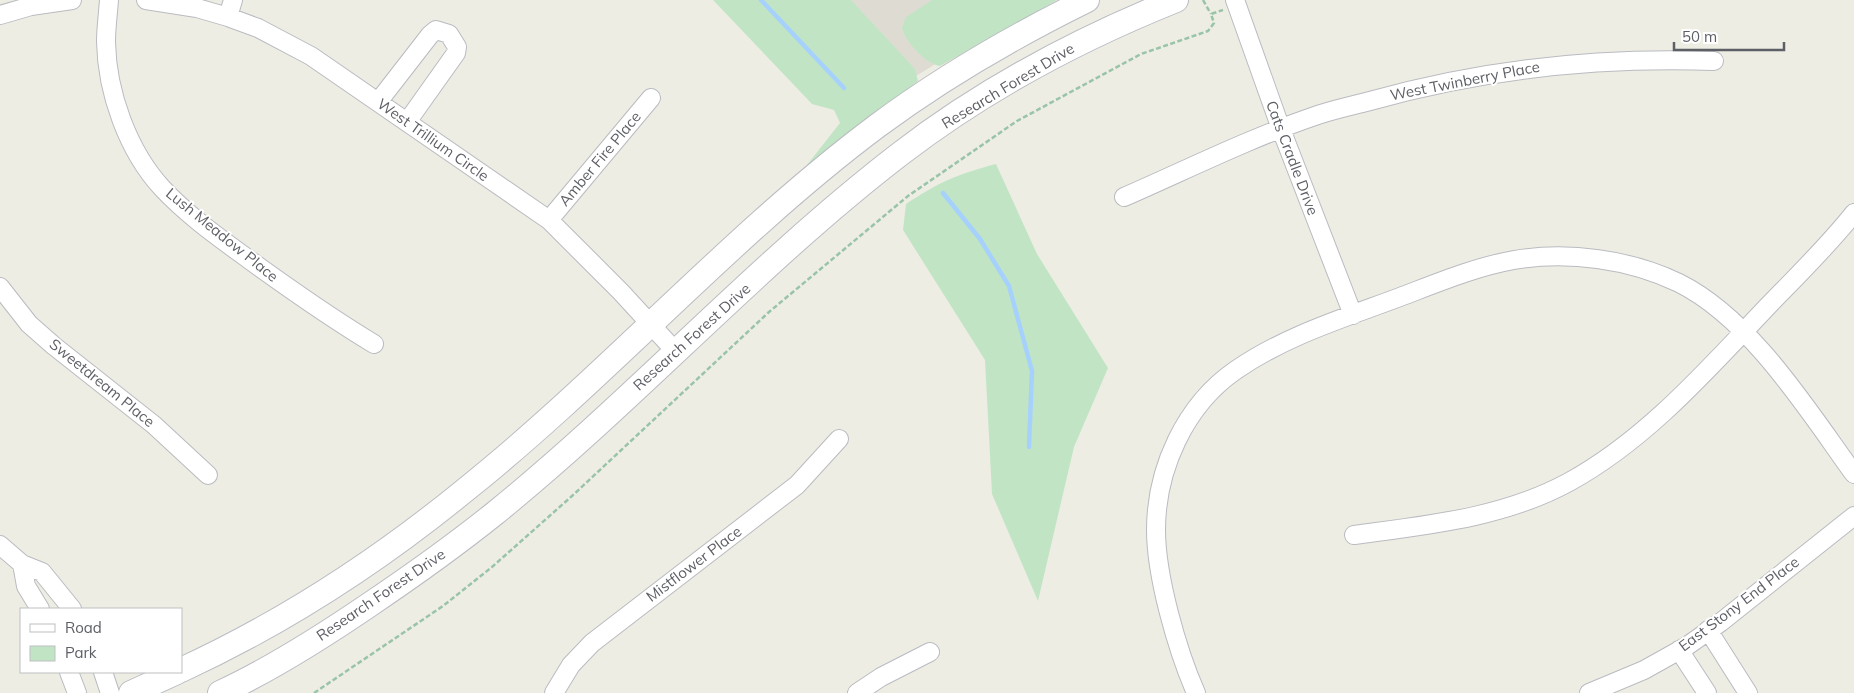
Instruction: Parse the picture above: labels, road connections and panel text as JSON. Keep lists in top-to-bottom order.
{
  "streets": {
    "main road": ["Research Forest Drive"],
    "street": [
      "West Twinberry Place",
      "West Trillium Circle",
      "Cats Cradle Drive",
      "Amber Fire Place",
      "Lush Meadow Place",
      "Sweetdream Place",
      "Mistflower Place",
      "East Stony End Place"
    ]
  },
  "crossings": [
    ["West Twinberry Place", "Cats Cradle Drive"],
    ["Research Forest Drive", "West Trillium Circle"],
    ["West Trillium Circle", "Amber Fire Place"]
  ],
  "legend": ["Road", "Park"],
  "scale_bar": "50 m"
}
